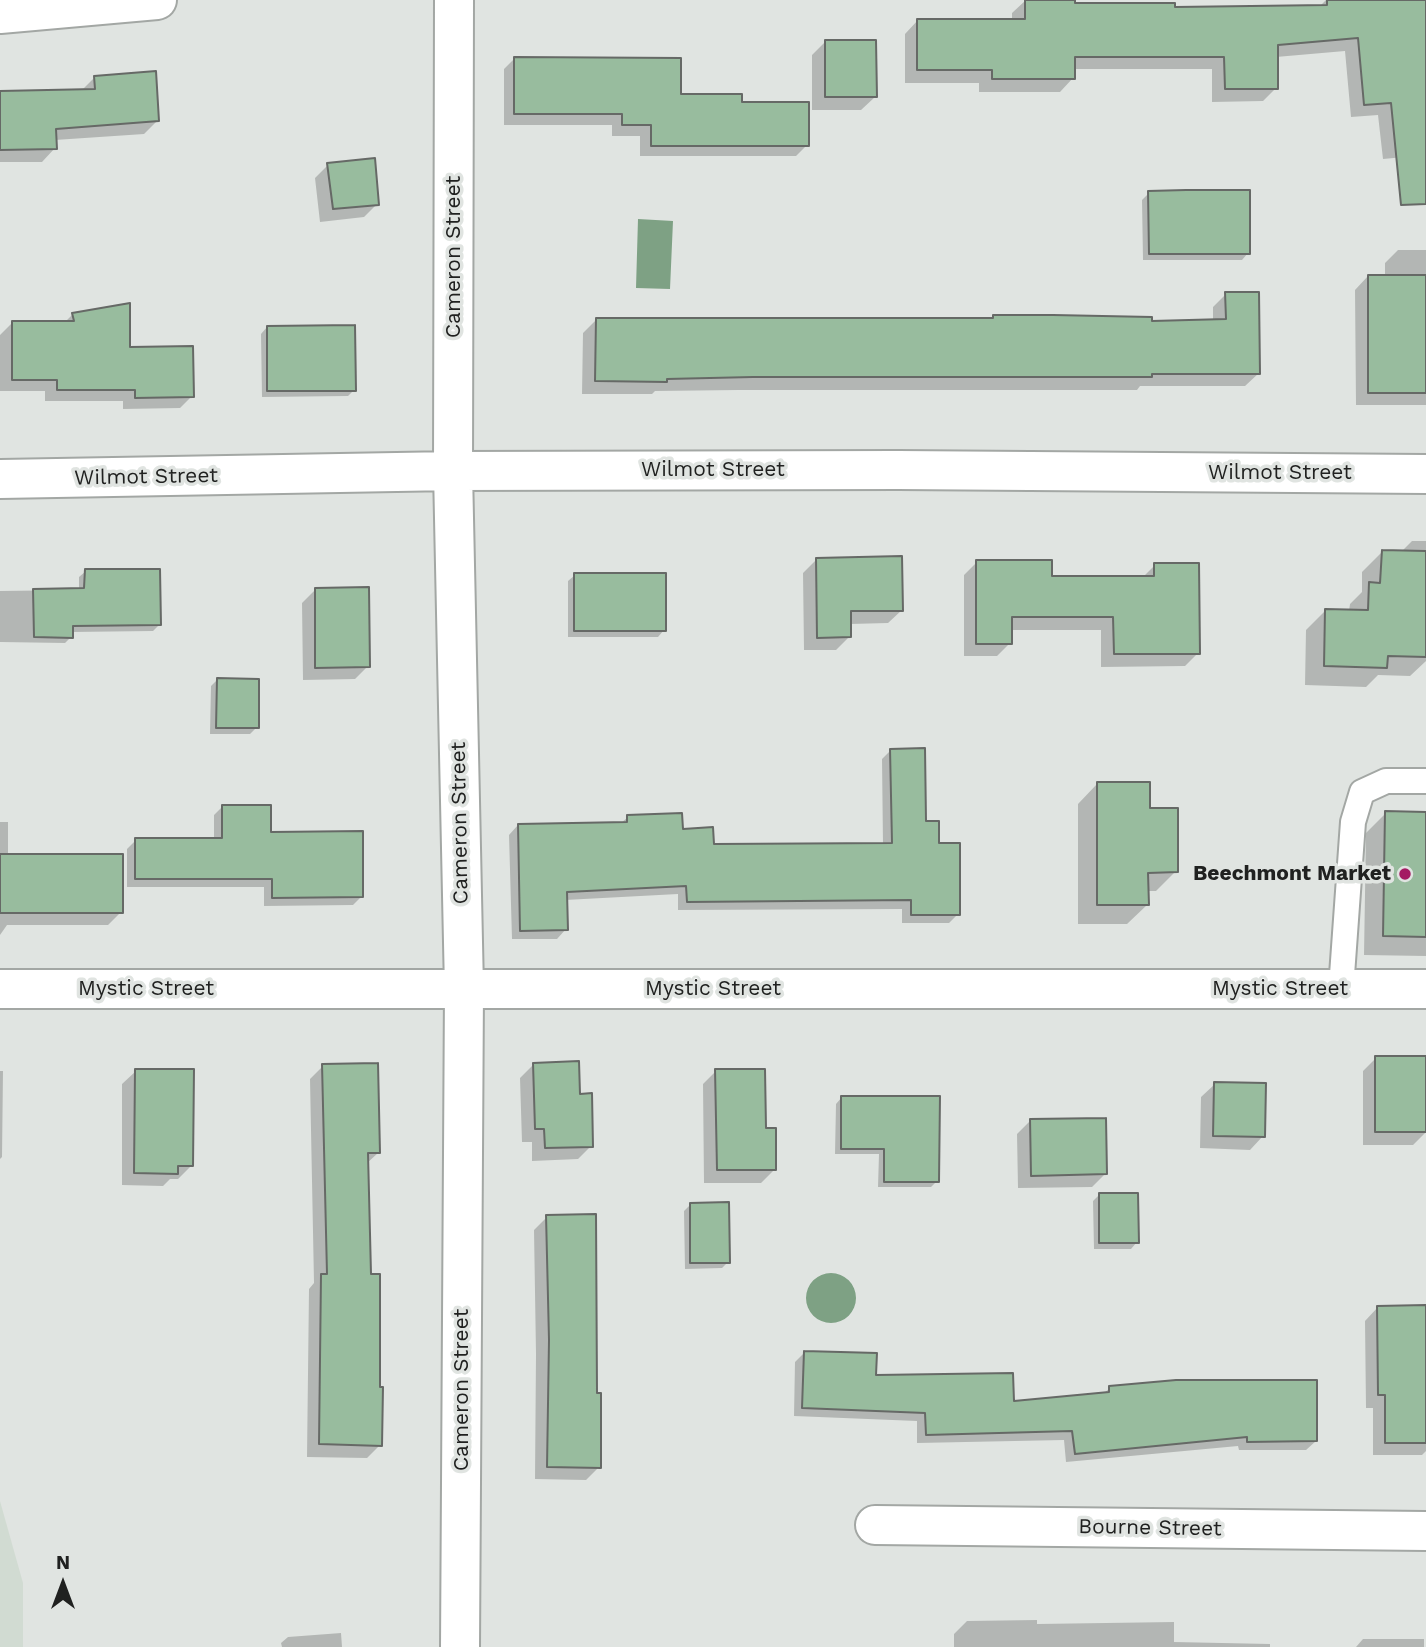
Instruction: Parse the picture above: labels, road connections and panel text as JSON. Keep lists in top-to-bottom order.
{
  "streets": {
    "street": [
      "Cameron Street",
      "Wilmot Street",
      "Mystic Street",
      "Bourne Street"
    ]
  },
  "crossings": [
    ["Cameron Street", "Wilmot Street"],
    ["Cameron Street", "Mystic Street"]
  ],
  "places": ["Beechmont Market"],
  "north": "top"
}
